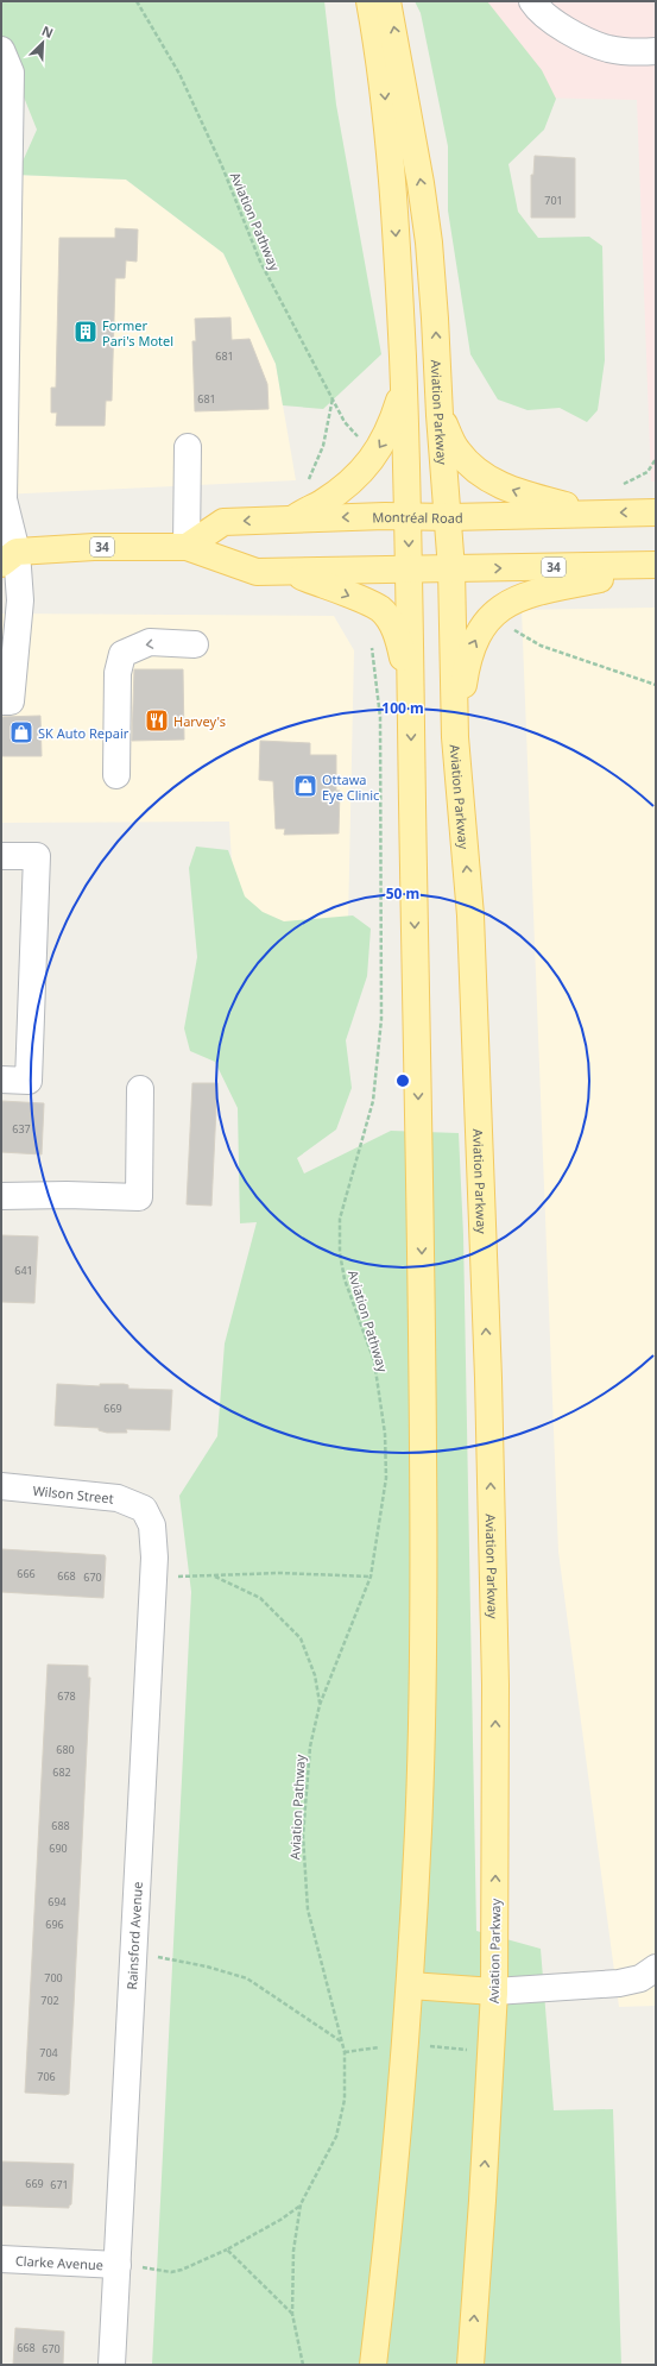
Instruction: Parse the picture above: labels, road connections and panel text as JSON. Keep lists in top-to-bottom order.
{
  "streets": {
    "main road": ["Aviation Parkway", "Montréal Road", "34"],
    "street": ["Wilson Street", "Rainsford Avenue", "Clarke Avenue"],
    "path": ["Aviation Pathway"]
  },
  "crossings": [
    ["Aviation Pathway", "Rainsford Avenue"],
    ["Aviation Pathway", "Clarke Avenue"],
    ["Aviation Parkway", "Montréal Road"],
    ["Aviation Parkway", "34"],
    ["Montréal Road", "34"],
    ["Wilson Street", "Rainsford Avenue"],
    ["Rainsford Avenue", "Clarke Avenue"]
  ],
  "places": {
    "building": ["Former Pari's Motel"],
    "restaurant": ["Harvey's"],
    "shop": ["SK Auto Repair", "Ottawa Eye Clinic"]
  },
  "house_numbers": [
    "701",
    "681",
    "681",
    "637",
    "641",
    "669",
    "666",
    "668",
    "670",
    "678",
    "680",
    "682",
    "688",
    "690",
    "694",
    "696",
    "700",
    "702",
    "704",
    "706",
    "669",
    "671",
    "668",
    "670"
  ],
  "north": "top right",
  "rings": ["100 m", "50 m"]
}
